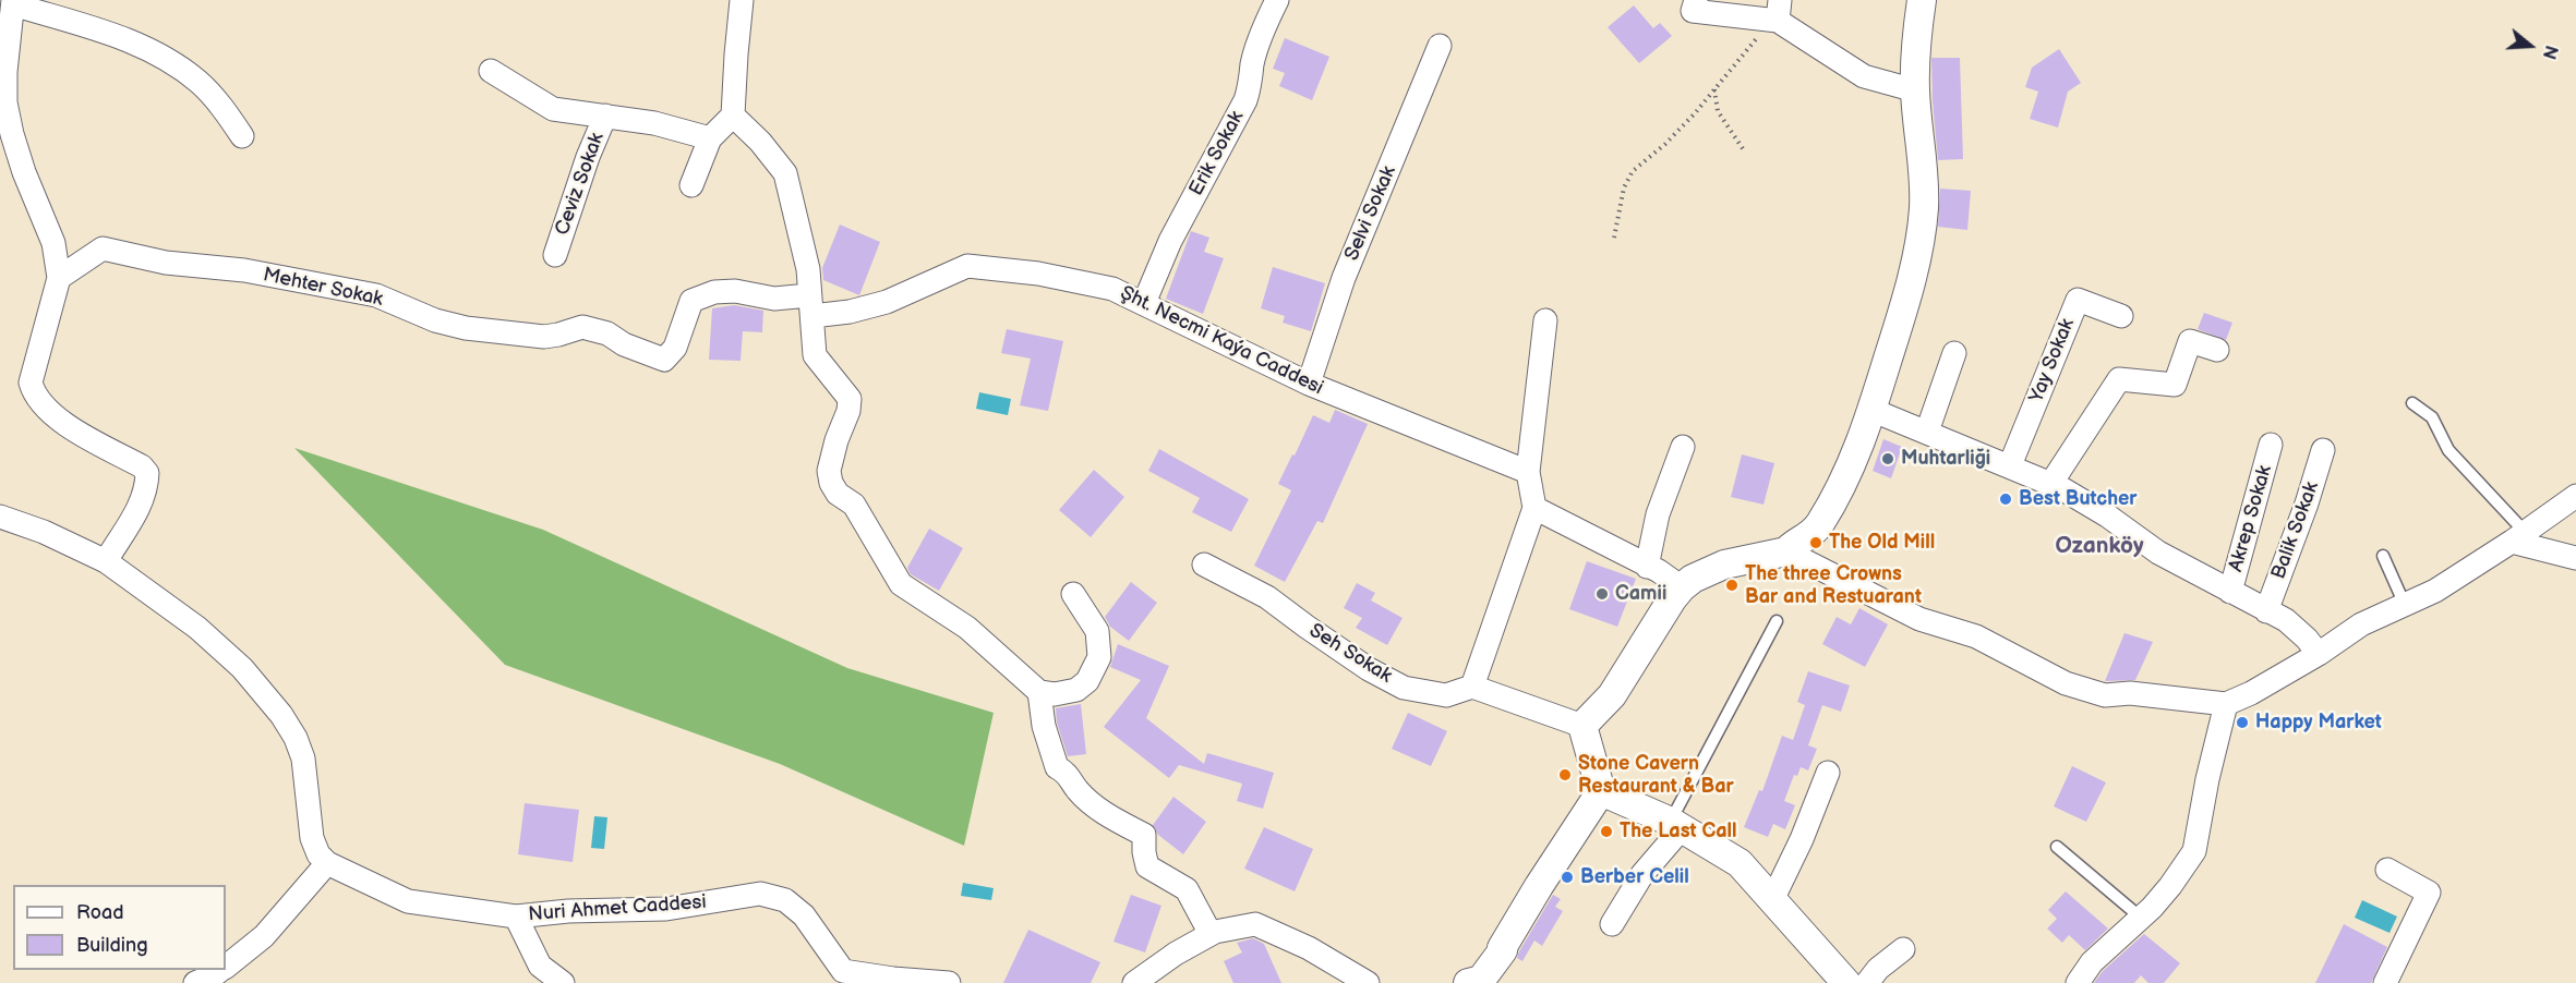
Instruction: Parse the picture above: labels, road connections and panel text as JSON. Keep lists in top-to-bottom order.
{
  "streets": {
    "street": [
      "Erik Sokak",
      "Ceviz Sokak",
      "Selvi Sokak",
      "Mehter Sokak",
      "Şht. Necmi Kaýa Caddesi",
      "Yay Sokak",
      "Akrep Sokak",
      "Balik Sokak",
      "Seh Sokak",
      "Nuri Ahmet Caddesi"
    ]
  },
  "crossings": [
    ["Erik Sokak", "Şht. Necmi Kaýa Caddesi"],
    ["Selvi Sokak", "Şht. Necmi Kaýa Caddesi"],
    ["Mehter Sokak", "Şht. Necmi Kaýa Caddesi"]
  ],
  "districts": ["Ozanköy"],
  "places": [
    "Muhtarliği",
    "Best Butcher",
    "The Old Mill",
    "The three Crowns Bar and Restuarant",
    "Camii",
    "Happy Market",
    "Stone Cavern Restaurant & Bar",
    "The Last Call",
    "Berber Celil"
  ],
  "legend": ["Road", "Building"],
  "north": "right"
}
